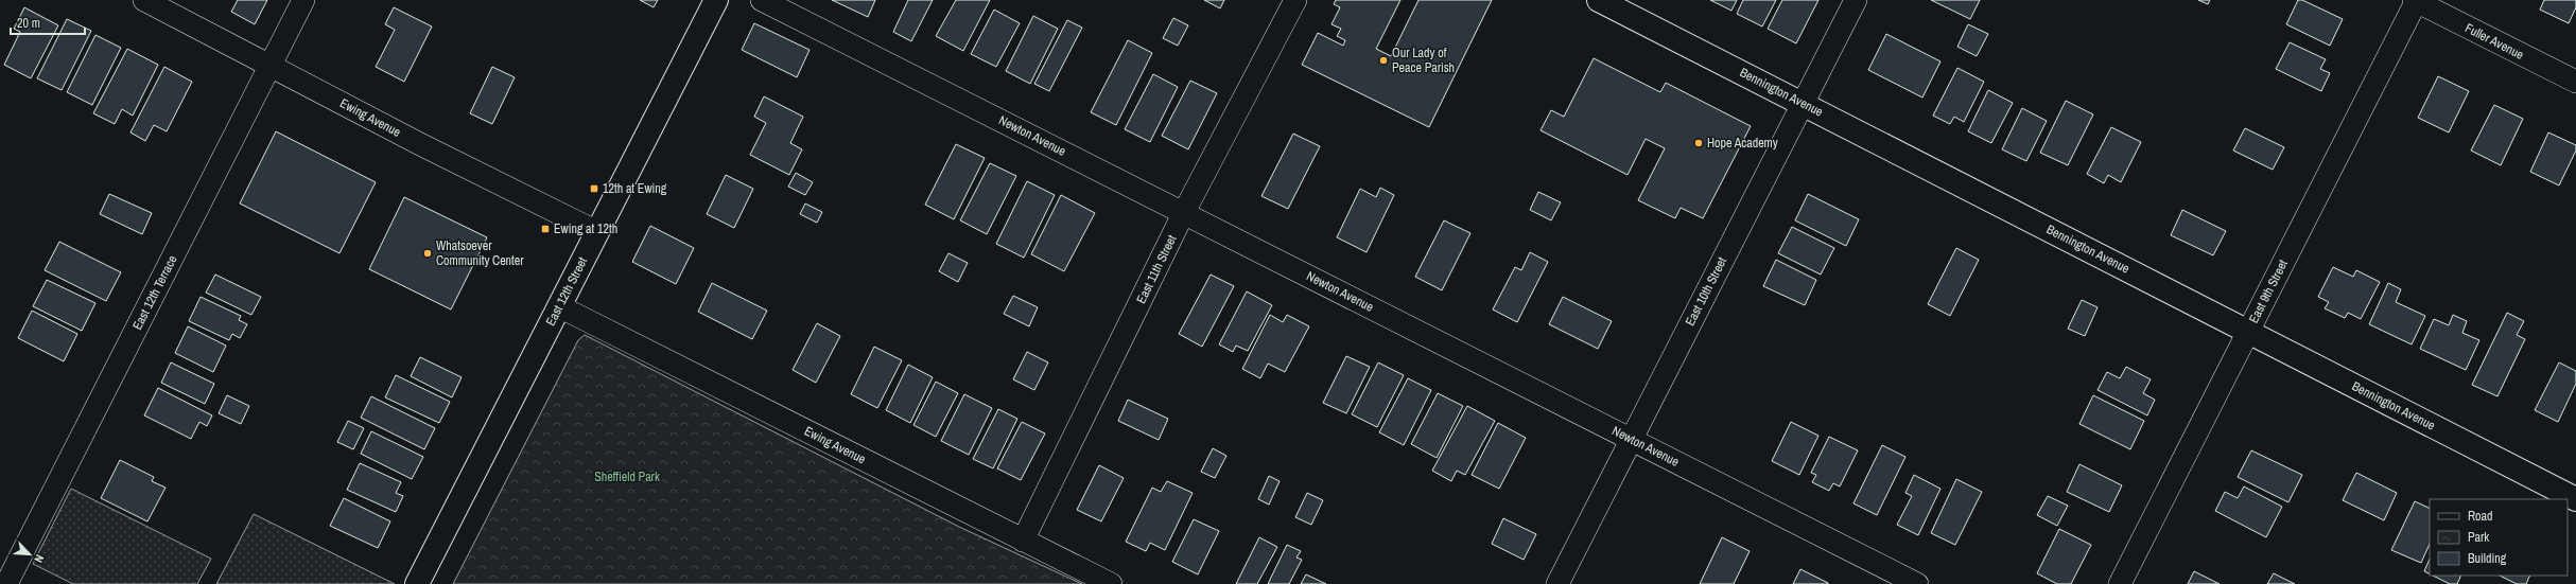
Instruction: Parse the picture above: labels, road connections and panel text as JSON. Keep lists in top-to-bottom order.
{
  "streets": {
    "street": [
      "Fuller Avenue",
      "Bennington Avenue",
      "Ewing Avenue",
      "Newton Avenue",
      "East 11th Street",
      "East 12th Street",
      "East 10th Street",
      "East 9th Street",
      "East 12th Terrace"
    ]
  },
  "crossings": [
    ["Fuller Avenue", "East 9th Street"],
    ["Bennington Avenue", "East 10th Street"],
    ["Bennington Avenue", "East 9th Street"],
    ["Ewing Avenue", "East 11th Street"],
    ["Ewing Avenue", "East 12th Street"],
    ["Ewing Avenue", "East 12th Terrace"],
    ["Newton Avenue", "East 11th Street"],
    ["Newton Avenue", "East 10th Street"]
  ],
  "parks": ["Sheffield Park"],
  "places": {
    "other": ["Our Lady of Peace Parish", "Hope Academy", "Whatsoever Community Center"],
    "transit": ["12th at Ewing", "Ewing at 12th"]
  },
  "legend": ["Road", "Park", "Building"],
  "scale_bar": "20 m",
  "north": "bottom right"
}
